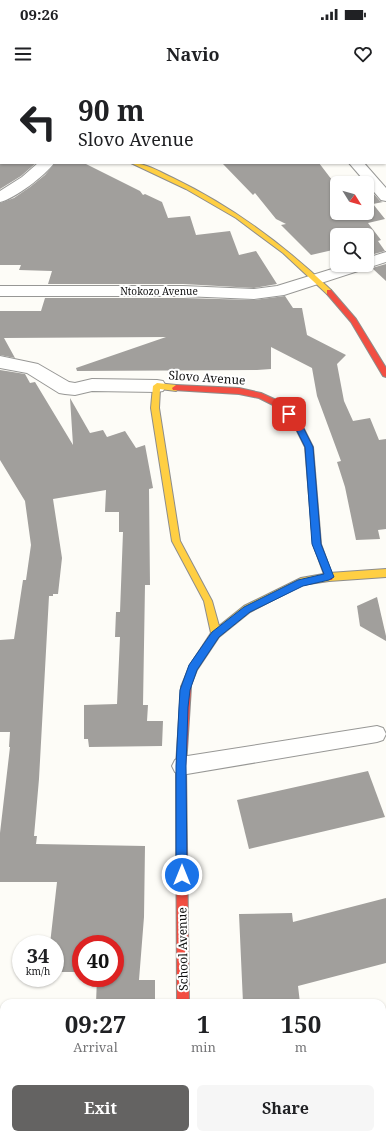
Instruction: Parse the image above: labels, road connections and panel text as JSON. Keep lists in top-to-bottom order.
{
  "streets": {
    "street": ["Ntokozo Avenue", "Slovo Avenue", "School Avenue"]
  },
  "crossings": [
    ["Slovo Avenue", "School Avenue"]
  ],
  "north": "bottom right",
  "page": {
    "status": "09:26",
    "header": "Navio",
    "turn": ["90 m", "Slovo Avenue"],
    "speed": "34 km/h",
    "limit": "40",
    "eta": [
      "09:27",
      "Arrival",
      "1",
      "min",
      "150",
      "m"
    ],
    "buttons": ["Exit", "Share"]
  }
}
